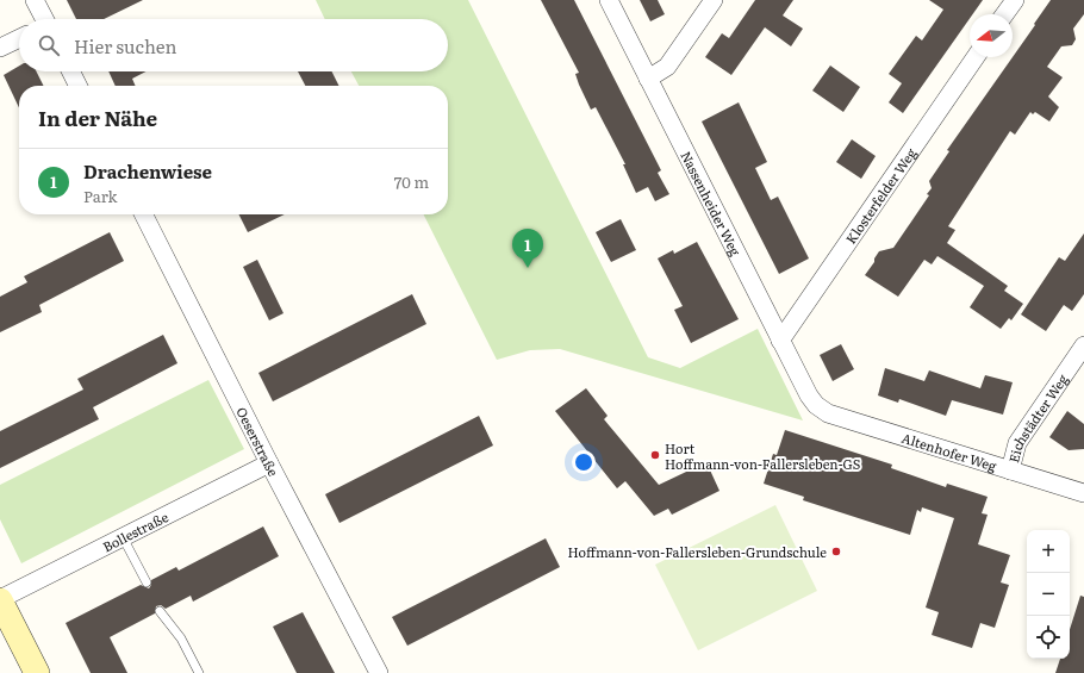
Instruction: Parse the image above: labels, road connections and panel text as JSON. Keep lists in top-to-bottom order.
{
  "streets": {
    "street": [
      "Klosterfelder Weg",
      "Nassenheider Weg",
      "Eichstädter Weg",
      "Oeserstraße",
      "Altenhofer Weg",
      "Bollestraße"
    ]
  },
  "crossings": [
    ["Klosterfelder Weg", "Nassenheider Weg"],
    ["Nassenheider Weg", "Altenhofer Weg"],
    ["Eichstädter Weg", "Altenhofer Weg"],
    ["Oeserstraße", "Bollestraße"]
  ],
  "places": ["Hort Hoffmann-von-Fallersleben-GS", "Hoffmann-von-Fallersleben-Grundschule"],
  "north": "left",
  "page": {
    "search": "Hier suchen",
    "heading": "In der Nähe",
    "list": [
      {
        "mark": "1",
        "name": "Drachenwiese",
        "note": "Park",
        "value": "70 m"
      }
    ],
    "pins": "1",
    "map_buttons": ["+", "−"]
  }
}
